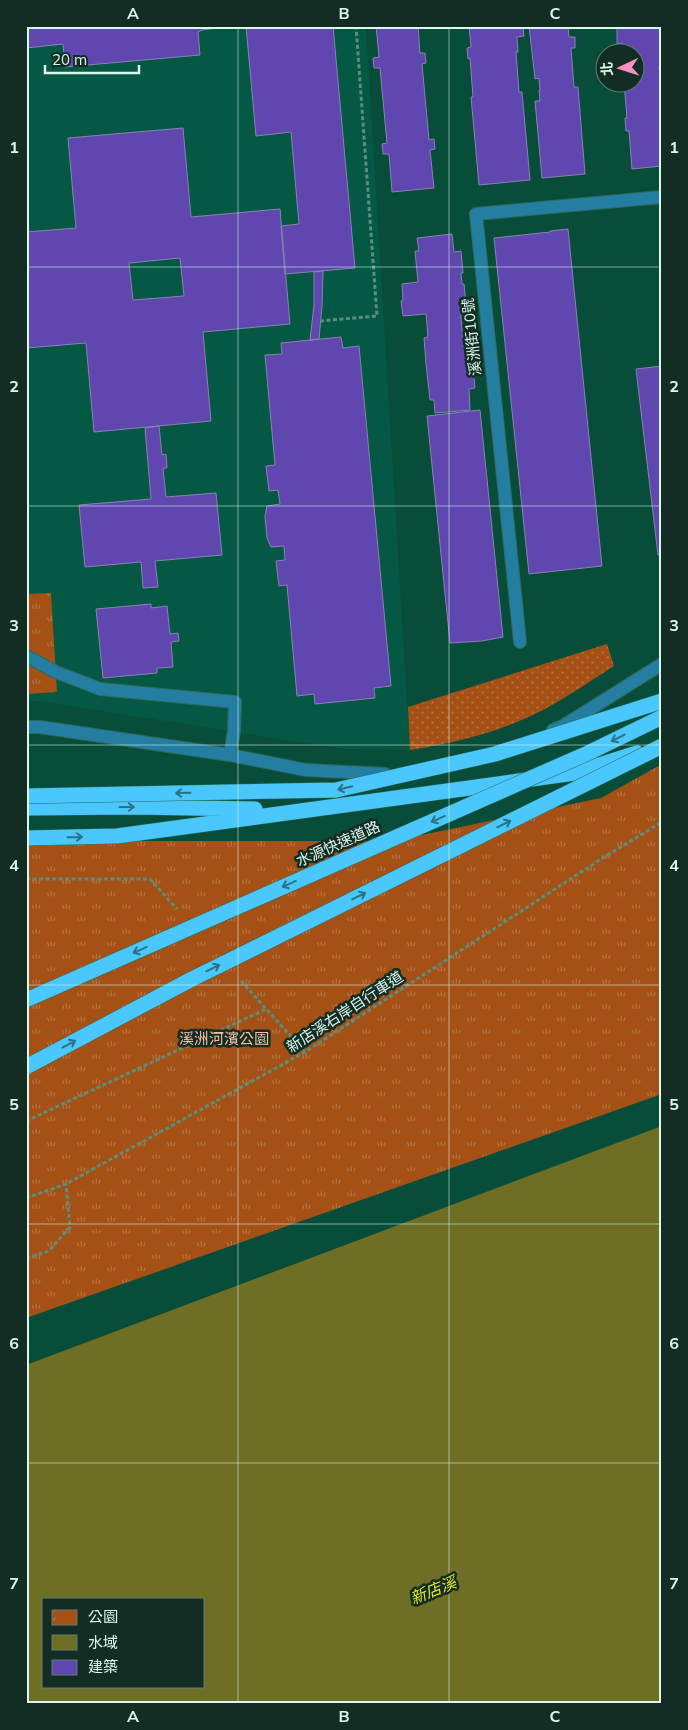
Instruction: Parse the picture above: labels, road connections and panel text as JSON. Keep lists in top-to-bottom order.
{
  "streets": {
    "highway": ["水源快速道路"],
    "lane": ["溪洲街10號"],
    "path": ["新店溪右岸自行車道"]
  },
  "water": ["新店溪"],
  "parks": ["溪洲河濱公園"],
  "legend": ["公園", "水域", "建築"],
  "scale_bar": "20 m",
  "north": "left",
  "grid": {
    "columns": ["A", "B", "C"],
    "rows": [
      "1",
      "2",
      "3",
      "4",
      "5",
      "6",
      "7"
    ]
  }
}
